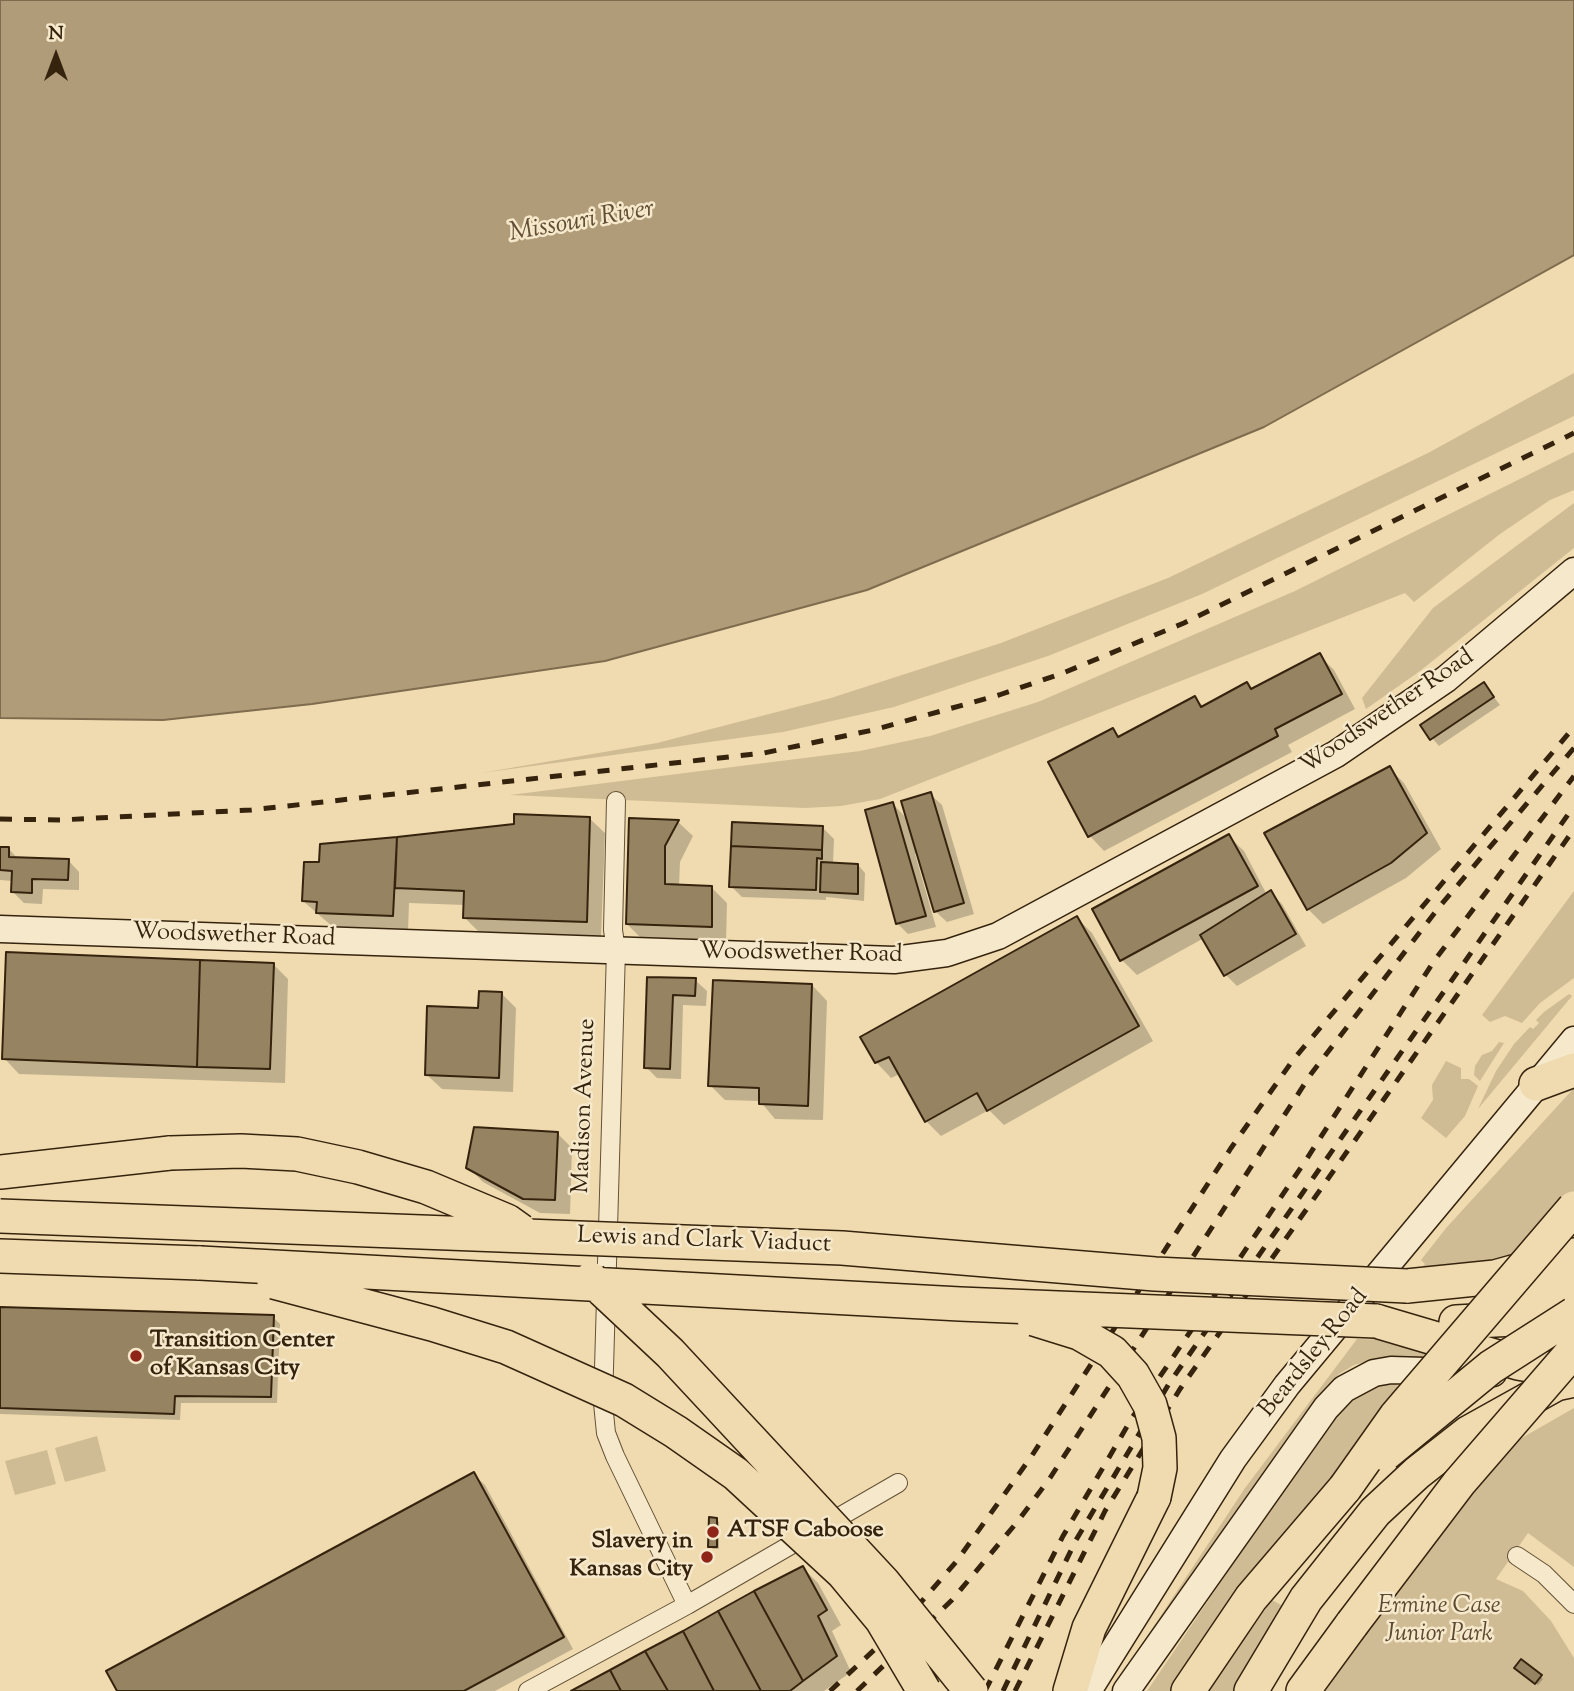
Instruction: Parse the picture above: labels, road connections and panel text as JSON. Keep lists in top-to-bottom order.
{
  "streets": {
    "highway": ["Lewis and Clark Viaduct"],
    "street": ["Woodswether Road", "Madison Avenue", "Beardsley Road"]
  },
  "crossings": [
    ["Woodswether Road", "Madison Avenue"]
  ],
  "water": ["Missouri River"],
  "parks": ["Ermine Case Junior Park"],
  "places": ["Transition Center of Kansas City", "ATSF Caboose", "Slavery in Kansas City"],
  "north": "top"
}
